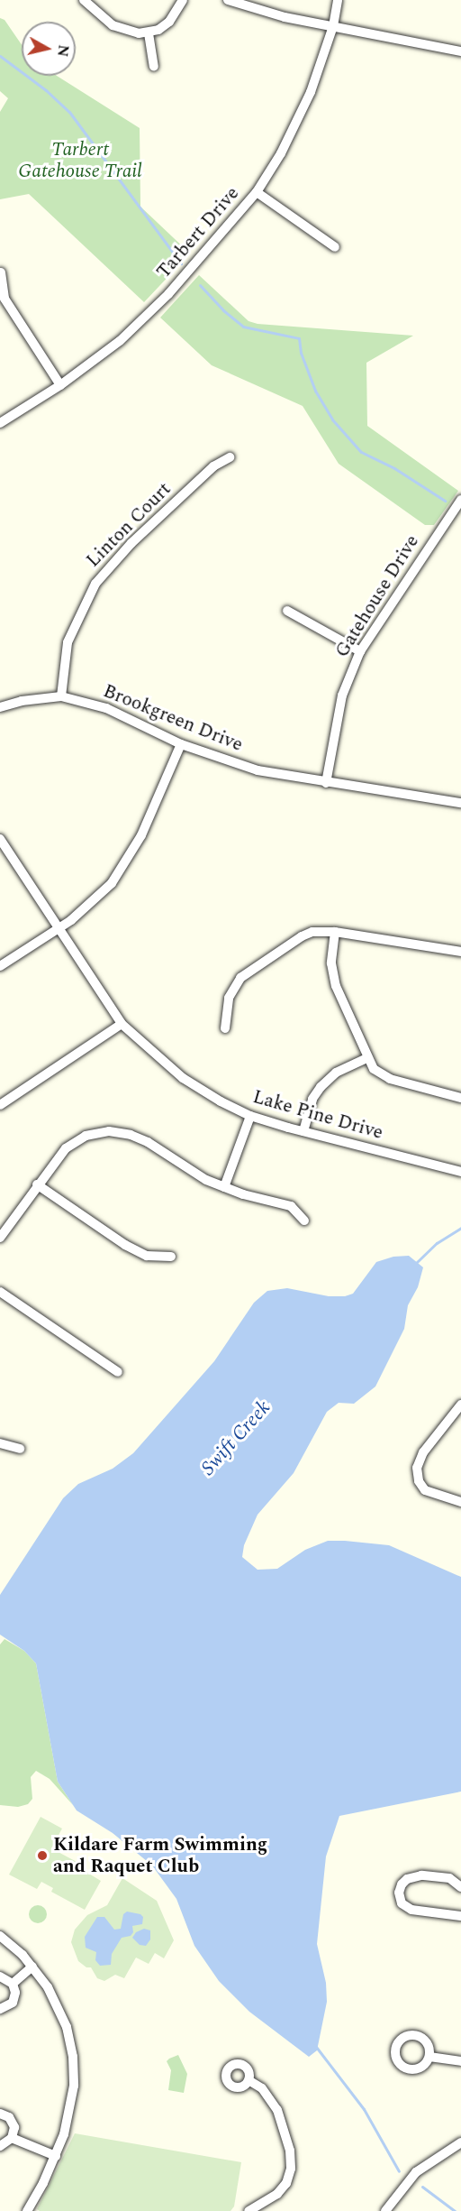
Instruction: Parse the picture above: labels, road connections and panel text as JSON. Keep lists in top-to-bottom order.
{
  "streets": {
    "street": [
      "Tarbert Drive",
      "Linton Court",
      "Gatehouse Drive",
      "Brookgreen Drive",
      "Lake Pine Drive"
    ]
  },
  "crossings": [
    ["Linton Court", "Brookgreen Drive"],
    ["Gatehouse Drive", "Brookgreen Drive"]
  ],
  "water": ["Swift Creek"],
  "parks": ["Tarbert Gatehouse Trail"],
  "places": ["Kildare Farm Swimming and Raquet Club"],
  "north": "right"
}
